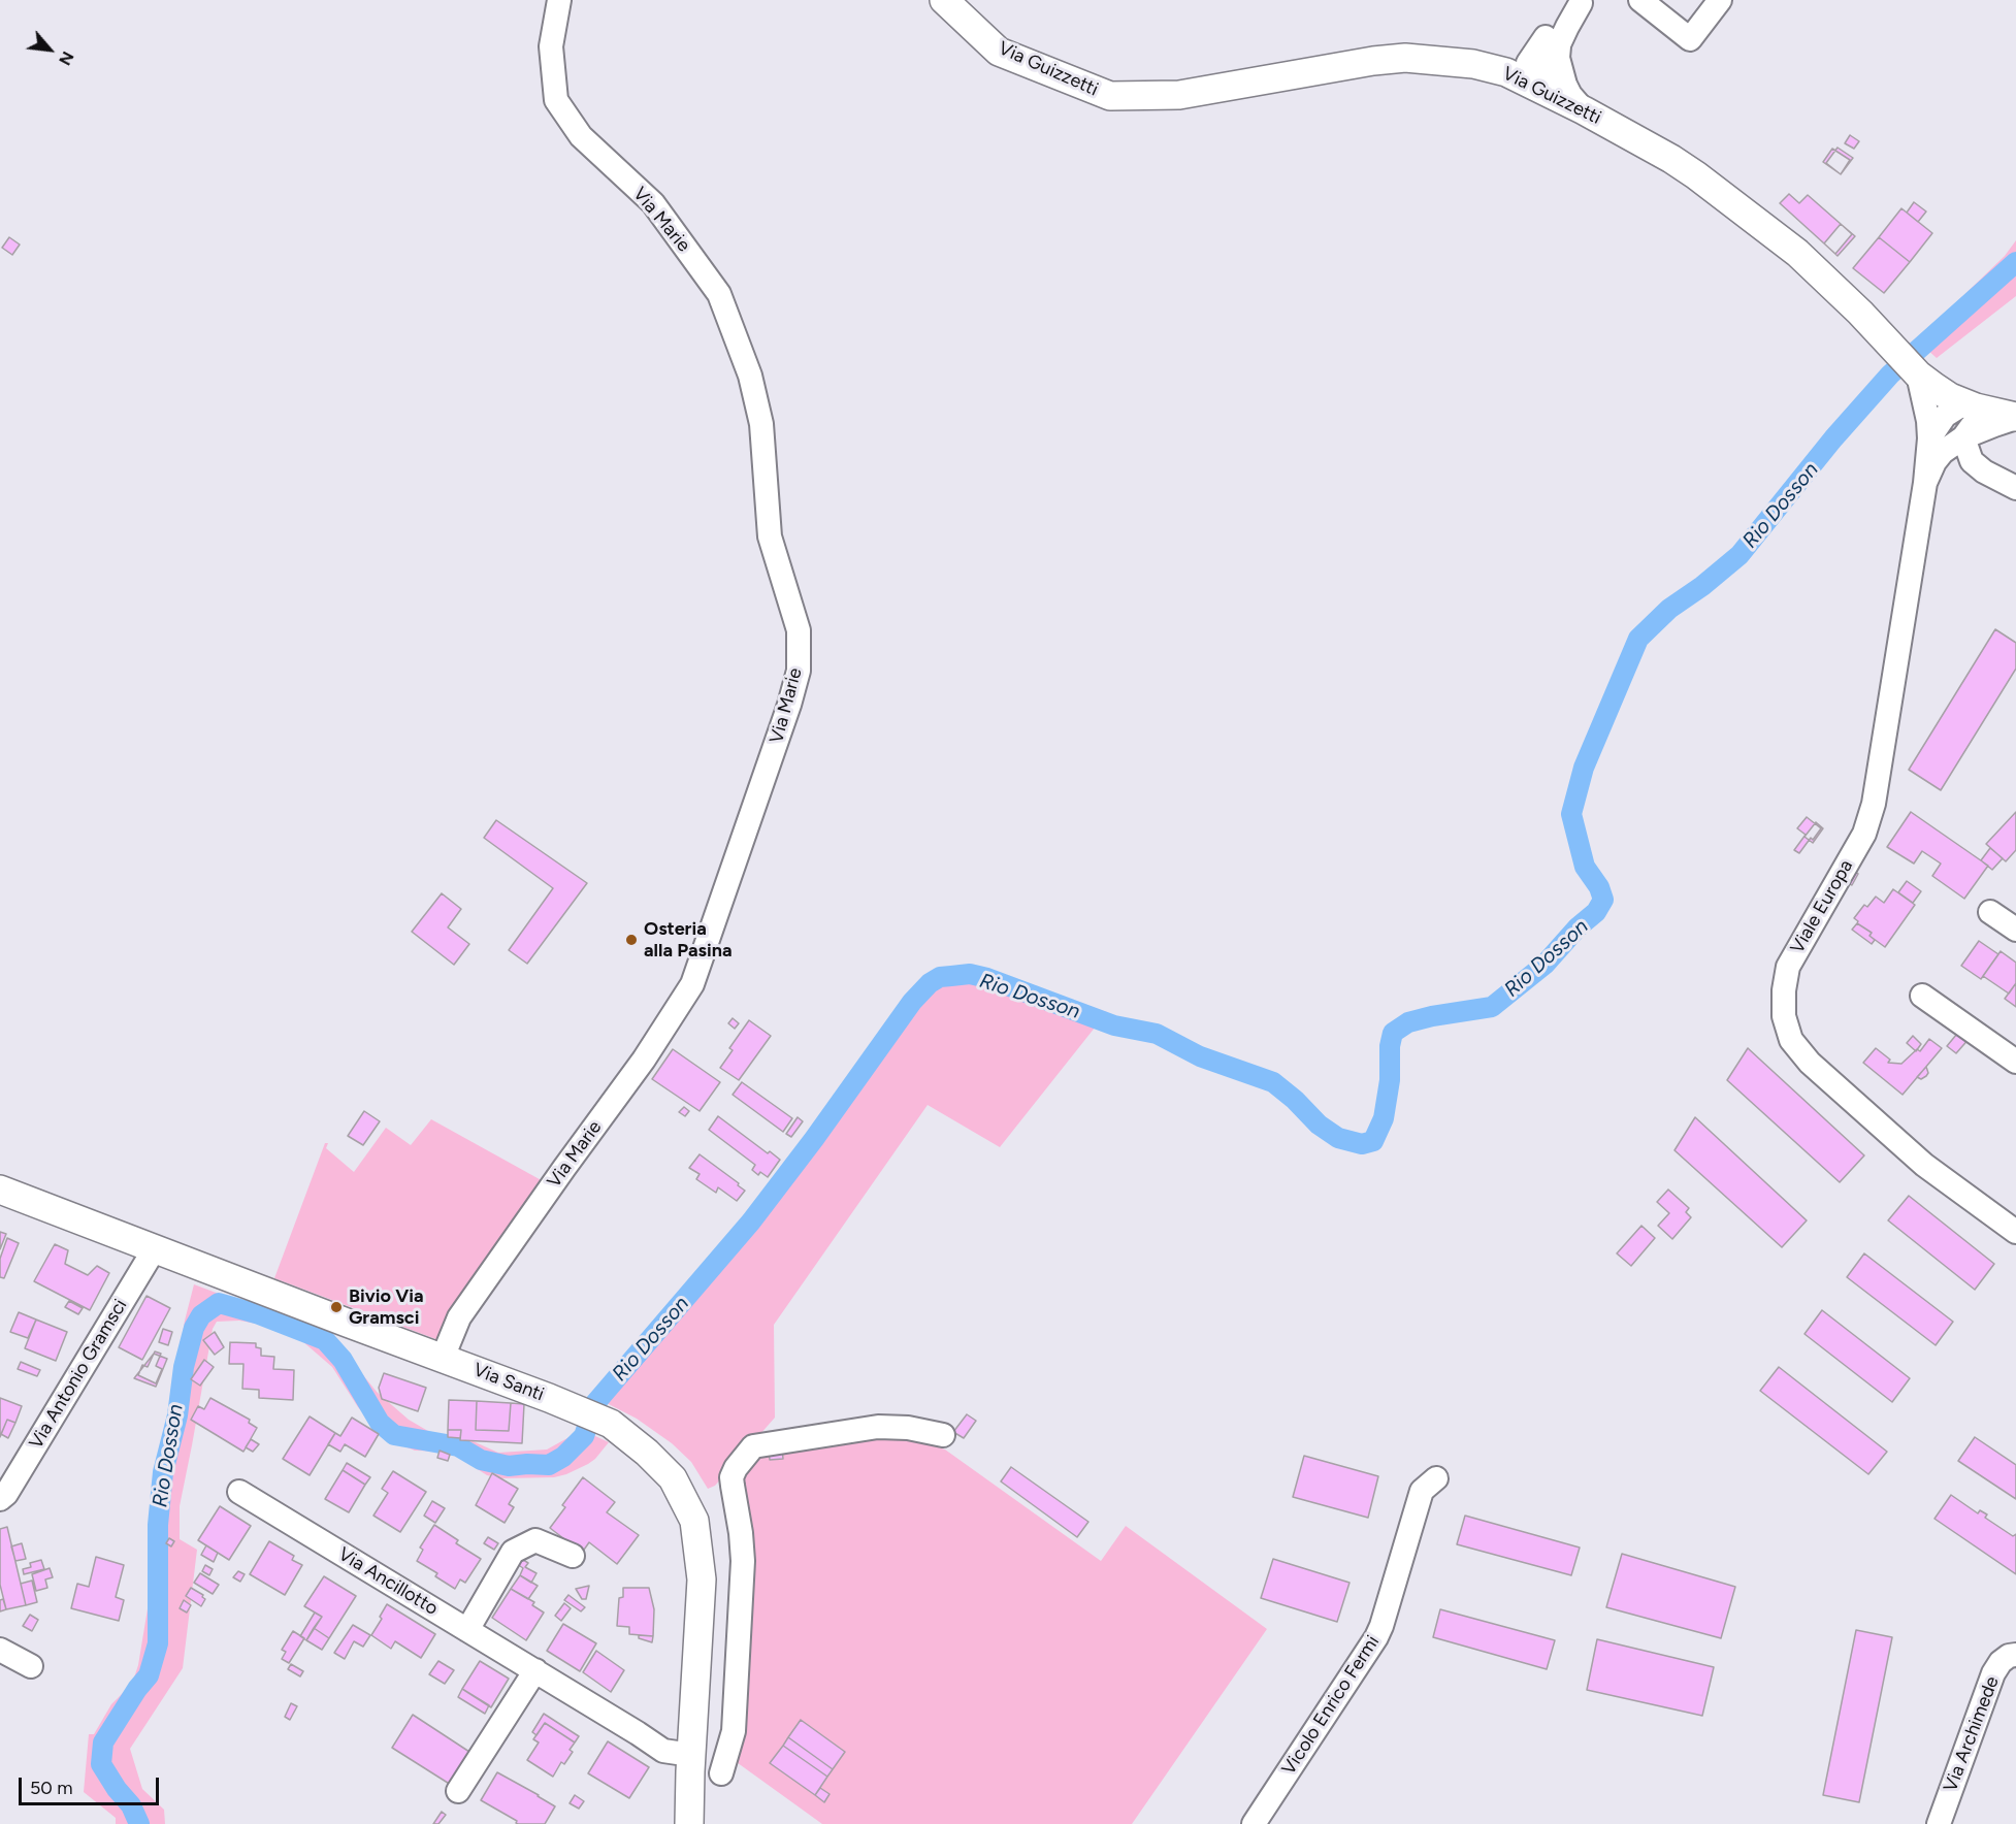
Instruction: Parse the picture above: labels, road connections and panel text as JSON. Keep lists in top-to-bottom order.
{
  "streets": {
    "street": [
      "Via Guizzetti",
      "Via Marie",
      "Viale Europa",
      "Via Antonio Gramsci",
      "Via Santi",
      "Via Ancillotto",
      "Vicolo Enrico Fermi",
      "Via Archimede"
    ]
  },
  "crossings": [
    ["Via Guizzetti", "Viale Europa"],
    ["Via Marie", "Via Santi"],
    ["Via Antonio Gramsci", "Via Santi"],
    ["Via Santi", "Via Ancillotto"]
  ],
  "water": ["Rio Dosson"],
  "places": ["Osteria alla Pasina", "Bivio Via Gramsci"],
  "scale_bar": "50 m",
  "north": "bottom right"
}
